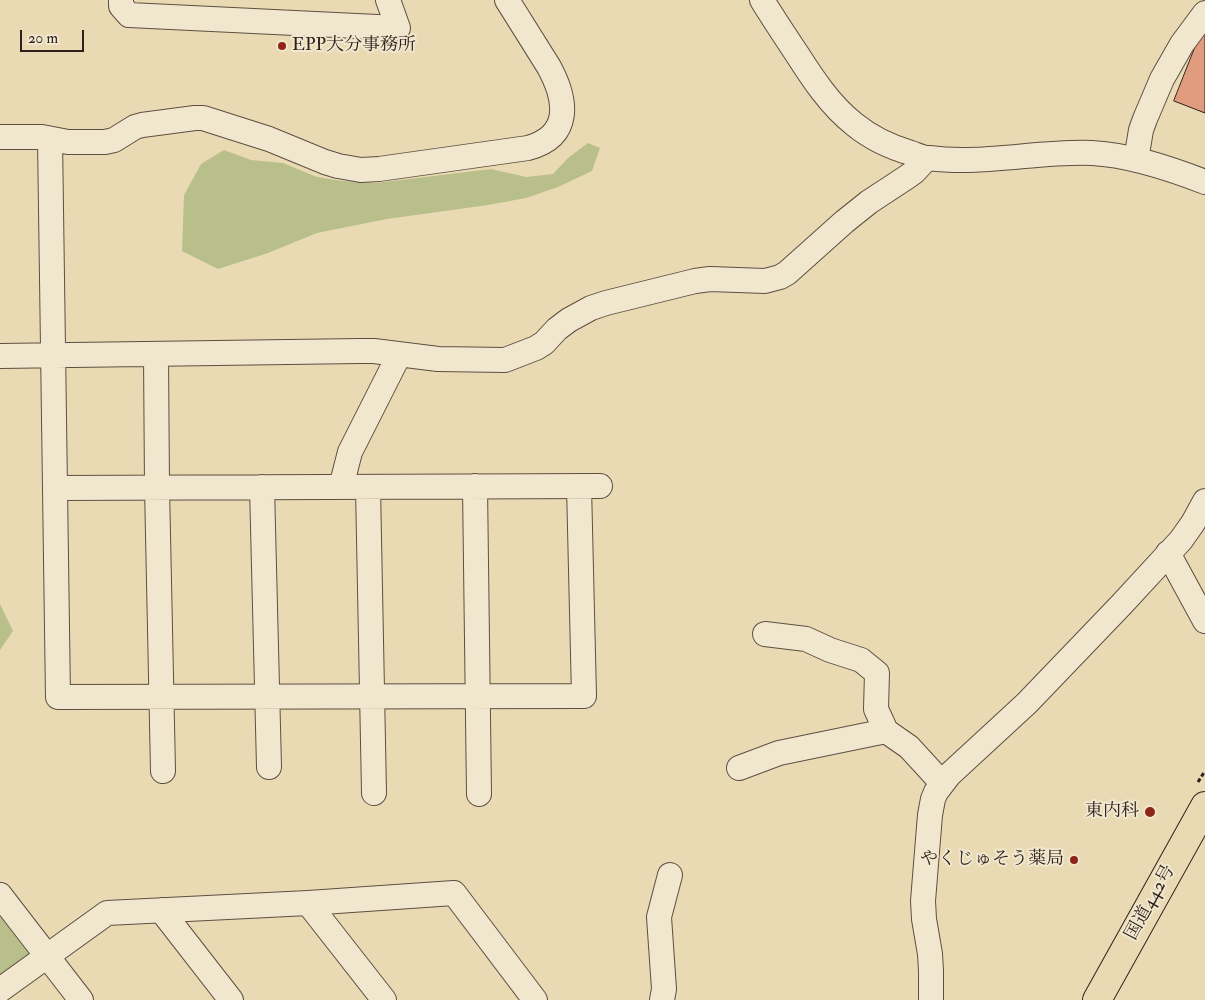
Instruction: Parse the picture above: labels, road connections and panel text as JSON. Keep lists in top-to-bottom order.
{
  "streets": {
    "highway": ["国道442号"]
  },
  "places": ["EPP大分事務所", "東内科", "やくじゅそう薬局"],
  "scale_bar": "20 m"
}
